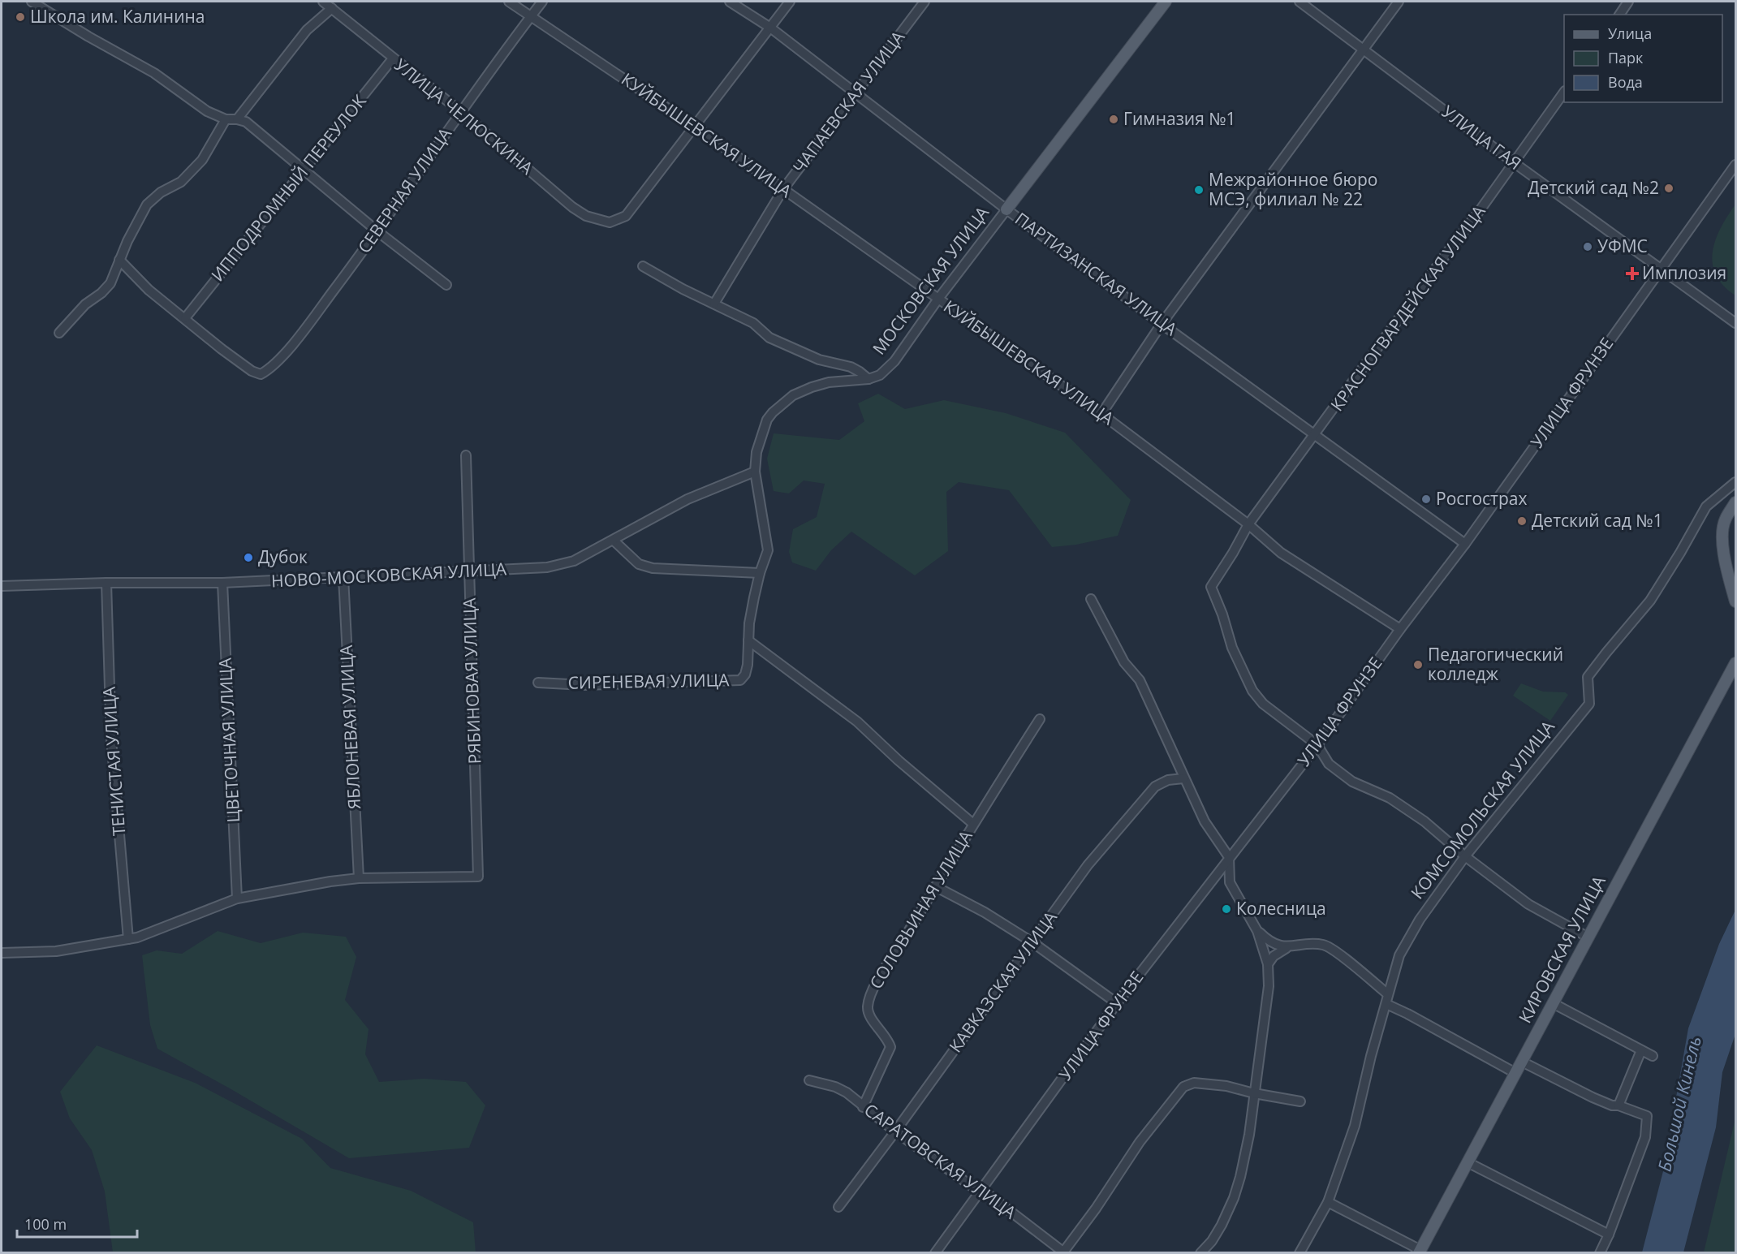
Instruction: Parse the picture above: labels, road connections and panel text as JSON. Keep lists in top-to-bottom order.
{
  "streets": {
    "main road": ["МОСКОВСКАЯ УЛИЦА", "КИРОВСКАЯ УЛИЦА"],
    "street": [
      "ЧАПАЕВСКАЯ УЛИЦА",
      "УЛИЦА ЧЕЛЮСКИНА",
      "КУЙБЫШЕВСКАЯ УЛИЦА",
      "УЛИЦА ГАЯ",
      "ИППОДРОМНЫЙ ПЕРЕУЛОК",
      "СЕВЕРНАЯ УЛИЦА",
      "ПАРТИЗАНСКАЯ УЛИЦА",
      "КРАСНОГВАРДЕЙСКАЯ УЛИЦА",
      "УЛИЦА ФРУНЗЕ",
      "НОВО-МОСКОВСКАЯ УЛИЦА",
      "РЯБИНОВАЯ УЛИЦА",
      "СИРЕНЕВАЯ УЛИЦА",
      "ЯБЛОНЕВАЯ УЛИЦА",
      "ЦВЕТОЧНАЯ УЛИЦА",
      "ТЕНИСТАЯ УЛИЦА",
      "КОМСОМОЛЬСКАЯ УЛИЦА",
      "СОЛОВЬИНАЯ УЛИЦА",
      "КАВКАЗСКАЯ УЛИЦА",
      "САРАТОВСКАЯ УЛИЦА"
    ]
  },
  "crossings": [
    ["ЧАПАЕВСКАЯ УЛИЦА", "КУЙБЫШЕВСКАЯ УЛИЦА"],
    ["ЧАПАЕВСКАЯ УЛИЦА", "ПАРТИЗАНСКАЯ УЛИЦА"],
    ["УЛИЦА ЧЕЛЮСКИНА", "КУЙБЫШЕВСКАЯ УЛИЦА"],
    ["УЛИЦА ЧЕЛЮСКИНА", "ИППОДРОМНЫЙ ПЕРЕУЛОК"],
    ["УЛИЦА ЧЕЛЮСКИНА", "СЕВЕРНАЯ УЛИЦА"],
    ["КУЙБЫШЕВСКАЯ УЛИЦА", "СЕВЕРНАЯ УЛИЦА"],
    ["КУЙБЫШЕВСКАЯ УЛИЦА", "МОСКОВСКАЯ УЛИЦА"],
    ["КУЙБЫШЕВСКАЯ УЛИЦА", "КРАСНОГВАРДЕЙСКАЯ УЛИЦА"],
    ["КУЙБЫШЕВСКАЯ УЛИЦА", "УЛИЦА ФРУНЗЕ"],
    ["УЛИЦА ГАЯ", "КРАСНОГВАРДЕЙСКАЯ УЛИЦА"],
    ["УЛИЦА ГАЯ", "УЛИЦА ФРУНЗЕ"],
    ["ИППОДРОМНЫЙ ПЕРЕУЛОК", "СЕВЕРНАЯ УЛИЦА"],
    ["ПАРТИЗАНСКАЯ УЛИЦА", "МОСКОВСКАЯ УЛИЦА"],
    ["ПАРТИЗАНСКАЯ УЛИЦА", "КРАСНОГВАРДЕЙСКАЯ УЛИЦА"],
    ["ПАРТИЗАНСКАЯ УЛИЦА", "УЛИЦА ФРУНЗЕ"],
    ["МОСКОВСКАЯ УЛИЦА", "НОВО-МОСКОВСКАЯ УЛИЦА"],
    ["МОСКОВСКАЯ УЛИЦА", "СИРЕНЕВАЯ УЛИЦА"],
    ["КРАСНОГВАРДЕЙСКАЯ УЛИЦА", "УЛИЦА ФРУНЗЕ"],
    ["УЛИЦА ФРУНЗЕ", "САРАТОВСКАЯ УЛИЦА"],
    ["НОВО-МОСКОВСКАЯ УЛИЦА", "РЯБИНОВАЯ УЛИЦА"],
    ["НОВО-МОСКОВСКАЯ УЛИЦА", "ЯБЛОНЕВАЯ УЛИЦА"],
    ["НОВО-МОСКОВСКАЯ УЛИЦА", "ЦВЕТОЧНАЯ УЛИЦА"],
    ["НОВО-МОСКОВСКАЯ УЛИЦА", "ТЕНИСТАЯ УЛИЦА"],
    ["РЯБИНОВАЯ УЛИЦА", "ЯБЛОНЕВАЯ УЛИЦА"],
    ["СОЛОВЬИНАЯ УЛИЦА", "САРАТОВСКАЯ УЛИЦА"],
    ["КАВКАЗСКАЯ УЛИЦА", "САРАТОВСКАЯ УЛИЦА"]
  ],
  "water": ["Большой Кинель"],
  "places": {
    "other": [
      "Школа им. Калинина",
      "Гимназия №1",
      "Детский сад №2",
      "Межрайонное бюро МСЭ, филиал № 22",
      "УФМС",
      "Росгострах",
      "Детский сад №1",
      "Дубок",
      "Педагогический колледж",
      "Колесница"
    ],
    "health": ["Имплозия"]
  },
  "legend": ["Улица", "Парк", "Вода"],
  "scale_bar": "100 m"
}
